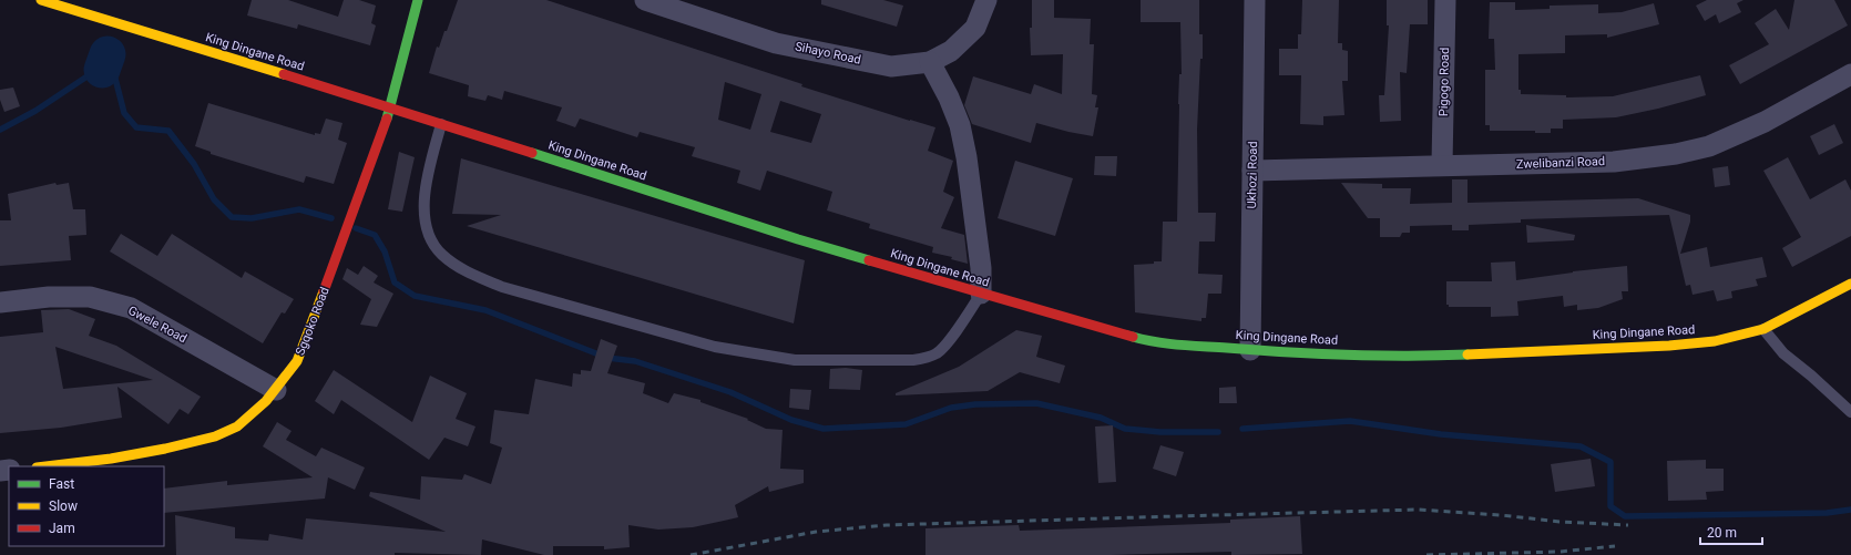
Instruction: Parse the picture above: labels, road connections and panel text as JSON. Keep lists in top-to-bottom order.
{
  "streets": {
    "street": [
      "King Dingane Road",
      "Sihayo Road",
      "Pigogo Road",
      "Zwelibanzi Road",
      "Ukhozi Road",
      "Sgqoko Road",
      "Gwele Road"
    ]
  },
  "crossings": [
    ["King Dingane Road", "Ukhozi Road"],
    ["King Dingane Road", "Sgqoko Road"],
    ["Pigogo Road", "Zwelibanzi Road"],
    ["Zwelibanzi Road", "Ukhozi Road"],
    ["Sgqoko Road", "Gwele Road"]
  ],
  "legend": ["Fast", "Slow", "Jam"],
  "scale_bar": "20 m"
}
